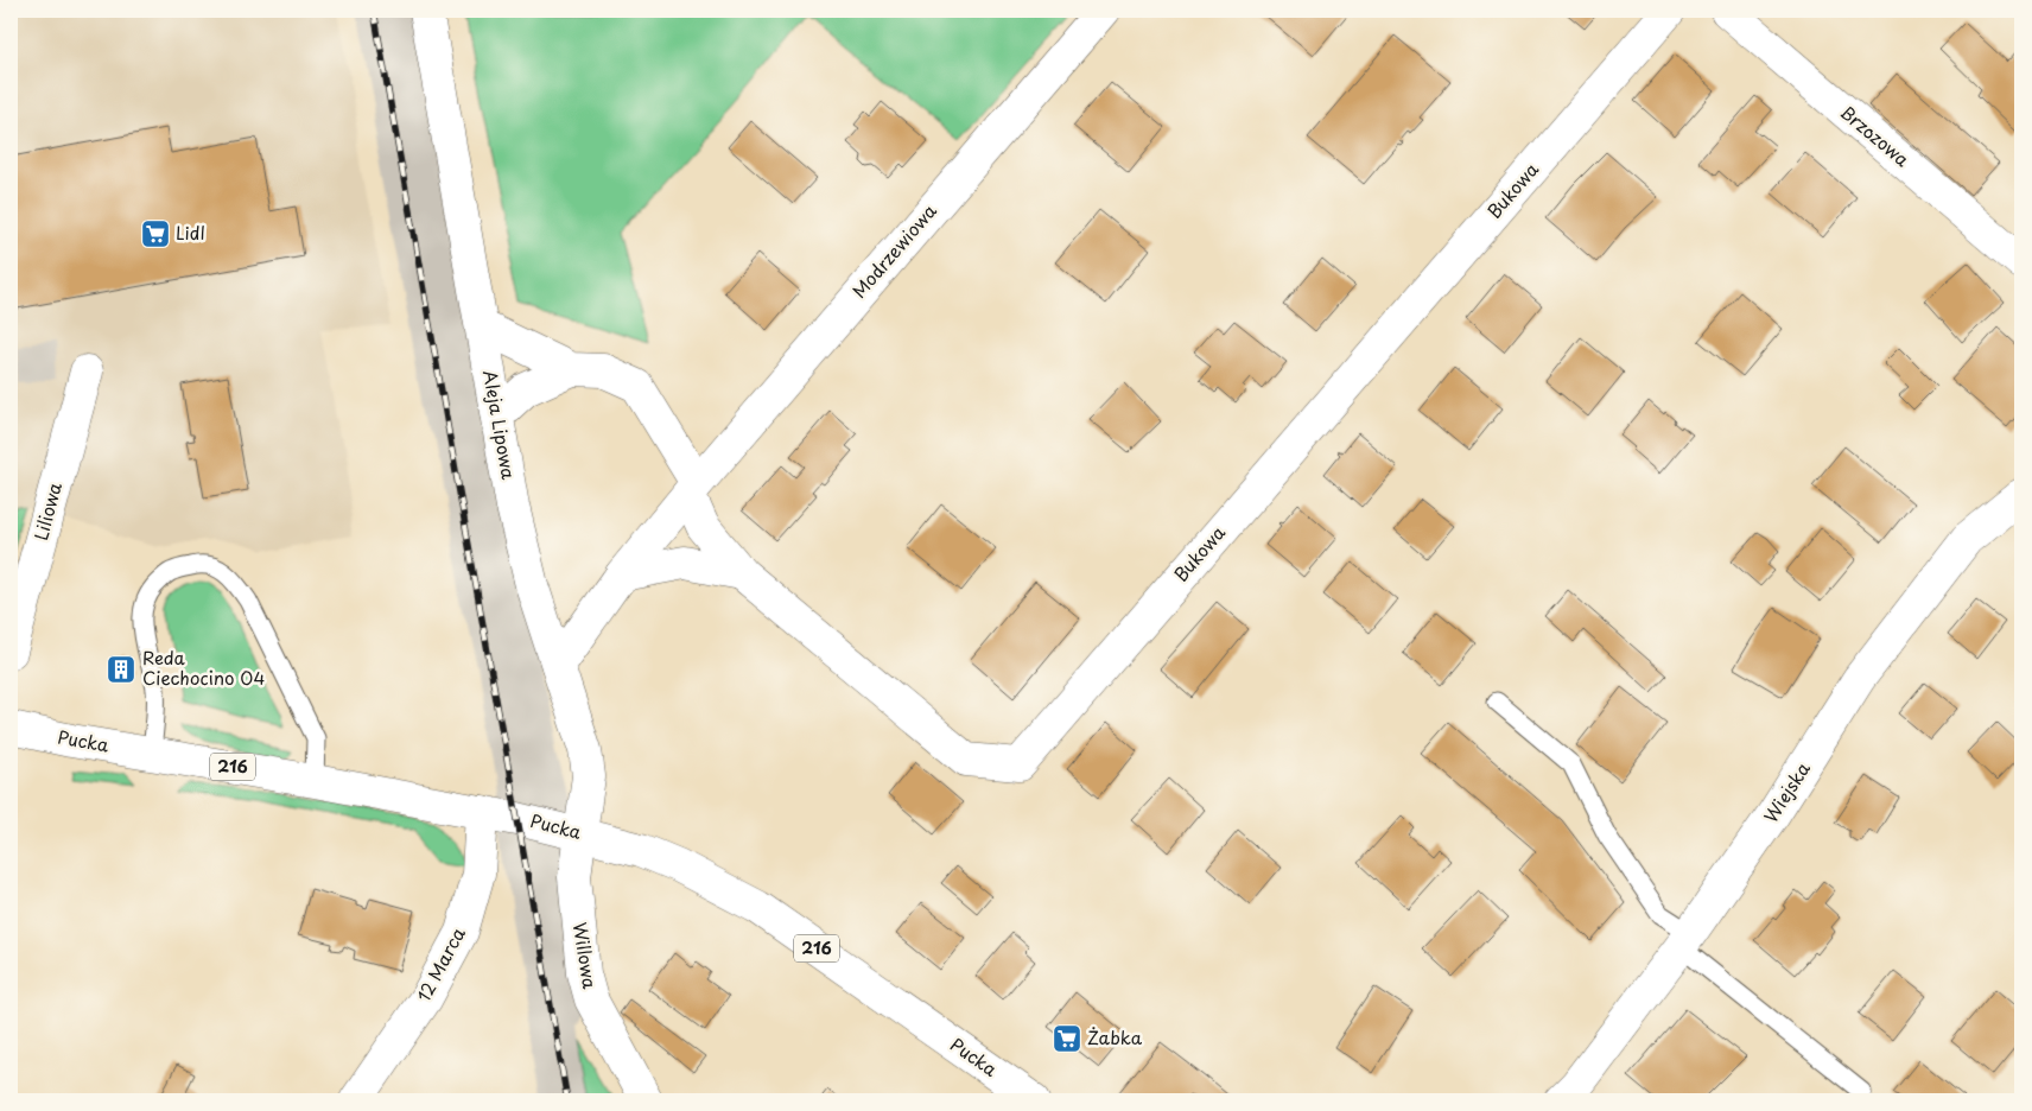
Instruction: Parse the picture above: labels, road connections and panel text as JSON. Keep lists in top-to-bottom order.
{
  "streets": {
    "street": [
      "Brzozowa",
      "Bukowa",
      "Modrzewiowa",
      "Aleja Lipowa",
      "Liliowa",
      "Pucka",
      "216",
      "Wiejska",
      "Willowa",
      "12 Marca"
    ]
  },
  "crossings": [
    ["Bukowa", "Modrzewiowa"],
    ["Modrzewiowa", "Aleja Lipowa"],
    ["Aleja Lipowa", "Pucka"],
    ["Aleja Lipowa", "Willowa"],
    ["Pucka", "Willowa"],
    ["Pucka", "12 Marca"]
  ],
  "places": {
    "supermarket": ["Lidl", "Żabka"],
    "building": ["Reda Ciechocino 04"]
  }
}
